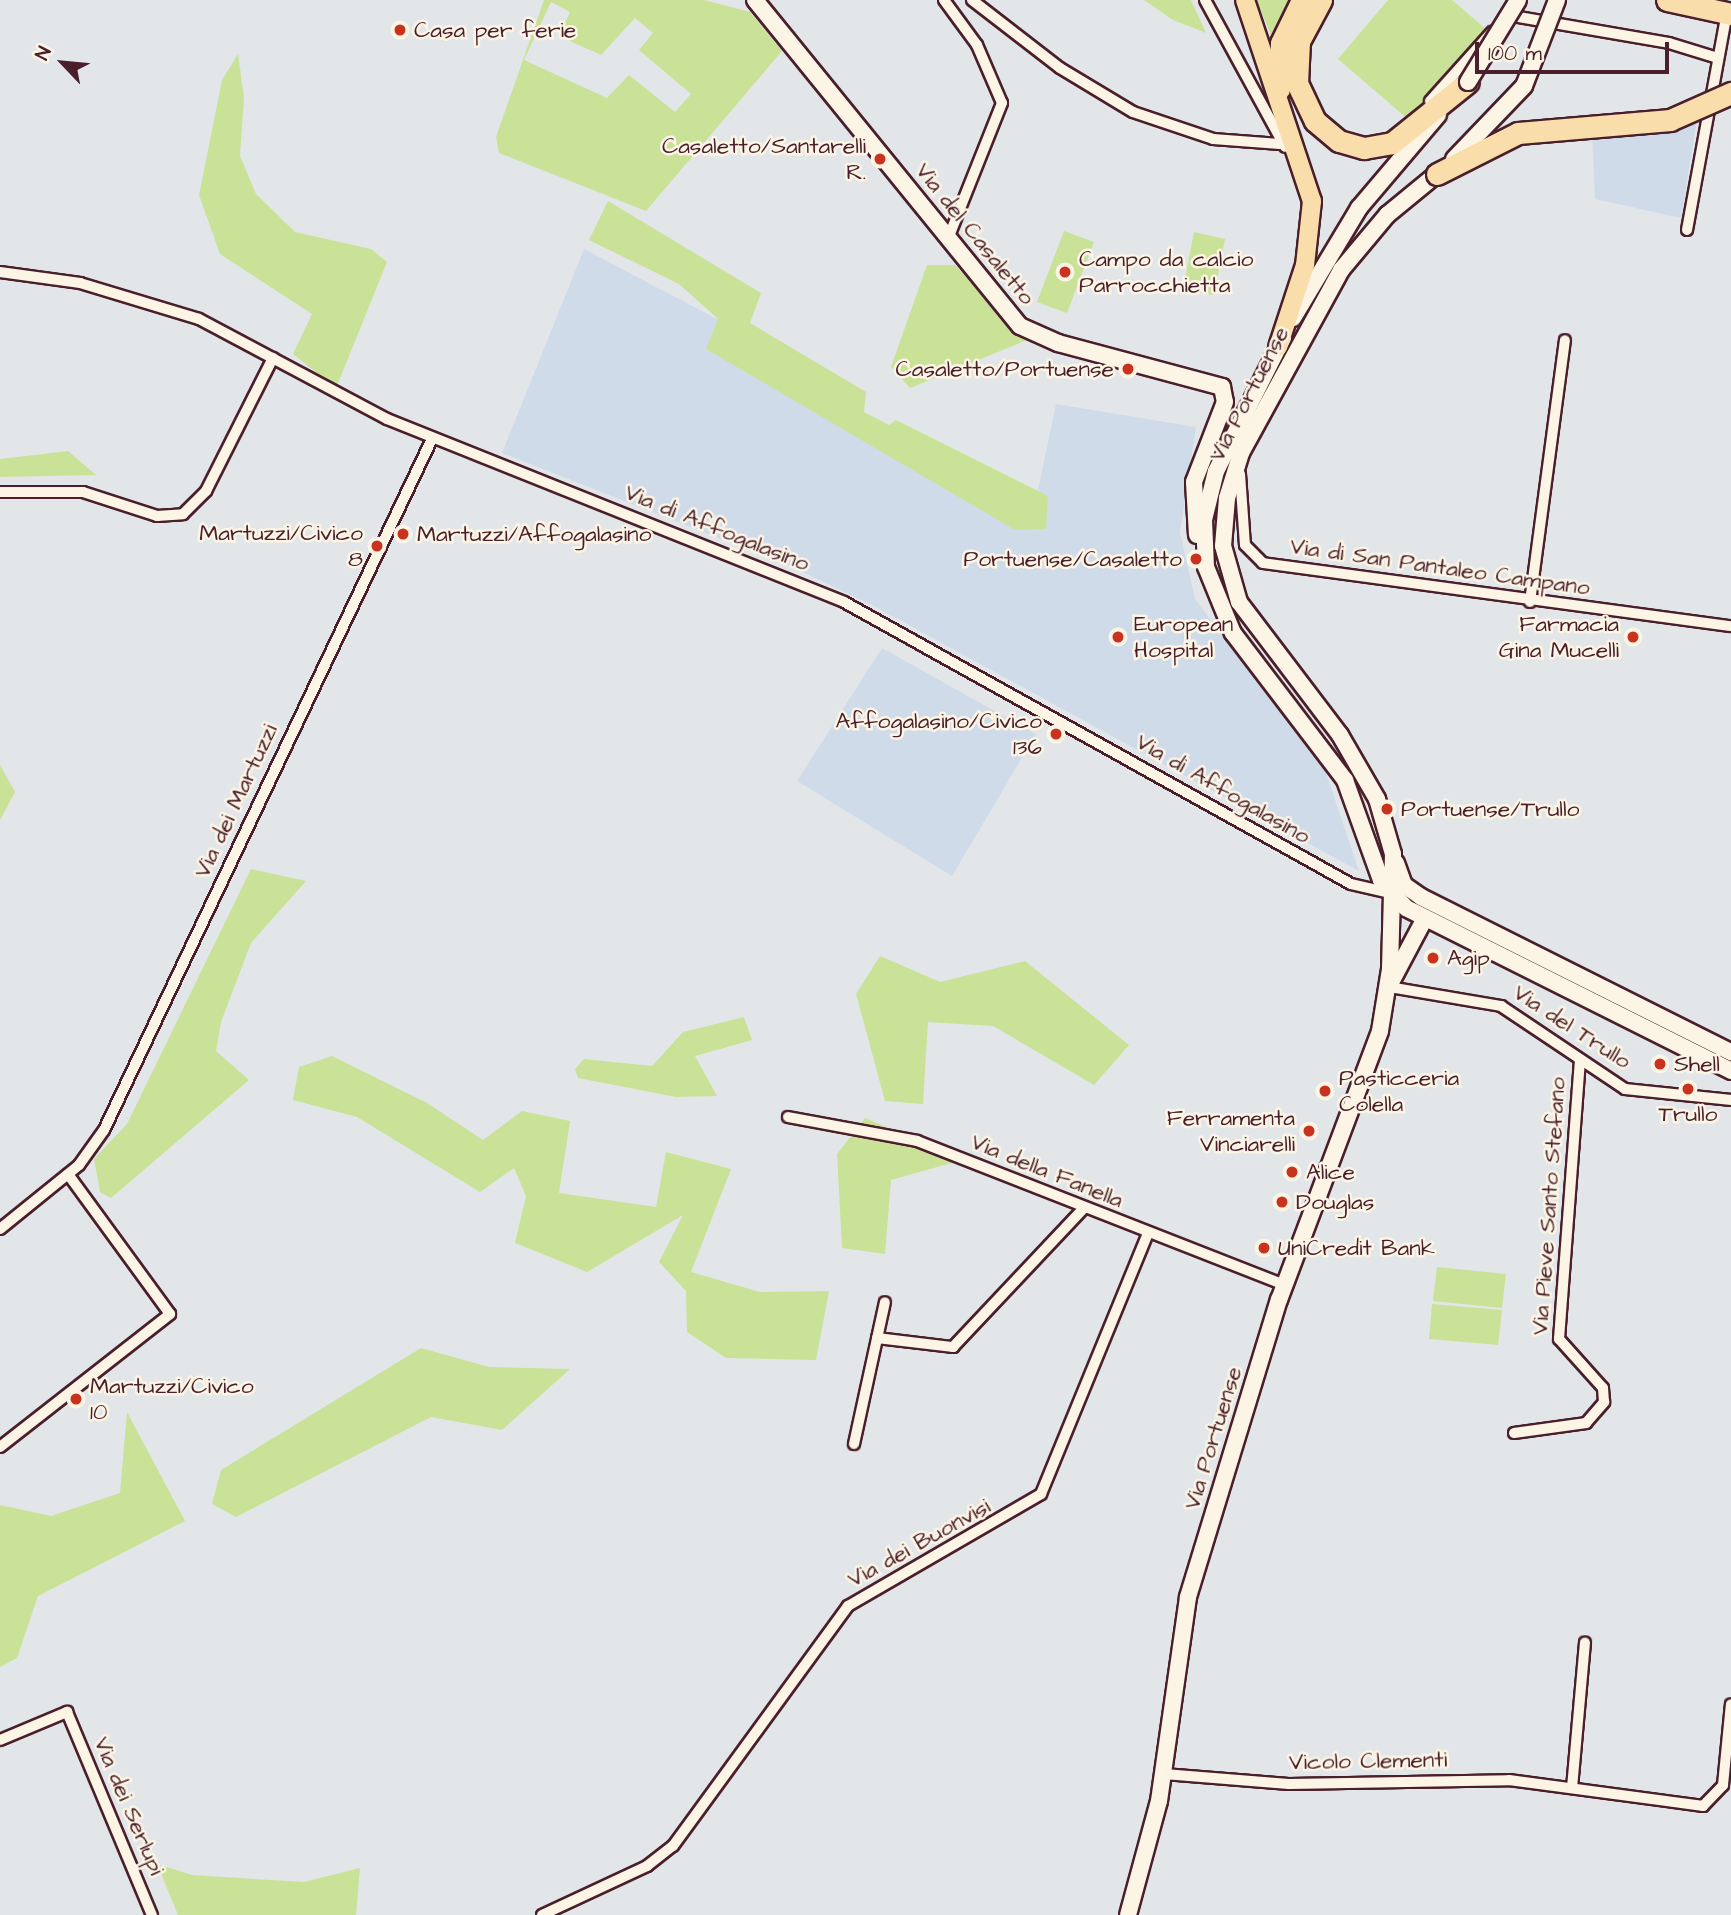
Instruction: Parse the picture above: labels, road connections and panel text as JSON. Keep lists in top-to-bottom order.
{
  "streets": {
    "main road": ["Via del Casaletto", "Via Portuense", "Via del Trullo"],
    "street": [
      "Via di Affogalasino",
      "Via di San Pantaleo Campano",
      "Via dei Martuzzi",
      "Via della Fanella",
      "Via Pieve Santo Stefano",
      "Via dei Buonvisi",
      "Vicolo Clementi",
      "Via dei Serlupi"
    ]
  },
  "crossings": [
    ["Via del Casaletto", "Via Portuense"],
    ["Via Portuense", "Via di Affogalasino"],
    ["Via Portuense", "Via di San Pantaleo Campano"],
    ["Via Portuense", "Via del Trullo"],
    ["Via Portuense", "Via della Fanella"],
    ["Via Portuense", "Vicolo Clementi"],
    ["Via di Affogalasino", "Via dei Martuzzi"],
    ["Via di Affogalasino", "Via del Trullo"],
    ["Via del Trullo", "Via Pieve Santo Stefano"],
    ["Via della Fanella", "Via dei Buonvisi"]
  ],
  "places": [
    "Casa per ferie",
    "Casaletto/Santarelli R.",
    "Campo da calcio Parrocchietta",
    "Casaletto/Portuense",
    "Martuzzi/Affogalasino",
    "Martuzzi/Civico 8",
    "Portuense/Casaletto",
    "European Hospital",
    "Farmacia Gina Mucelli",
    "Affogalasino/Civico 136",
    "Portuense/Trullo",
    "Agip",
    "Shell",
    "Trullo",
    "Pasticceria Colella",
    "Ferramenta Vinciarelli",
    "Alice",
    "Douglas",
    "UniCredit Bank",
    "Martuzzi/Civico 10"
  ],
  "scale_bar": "100 m",
  "north": "top left"
}
